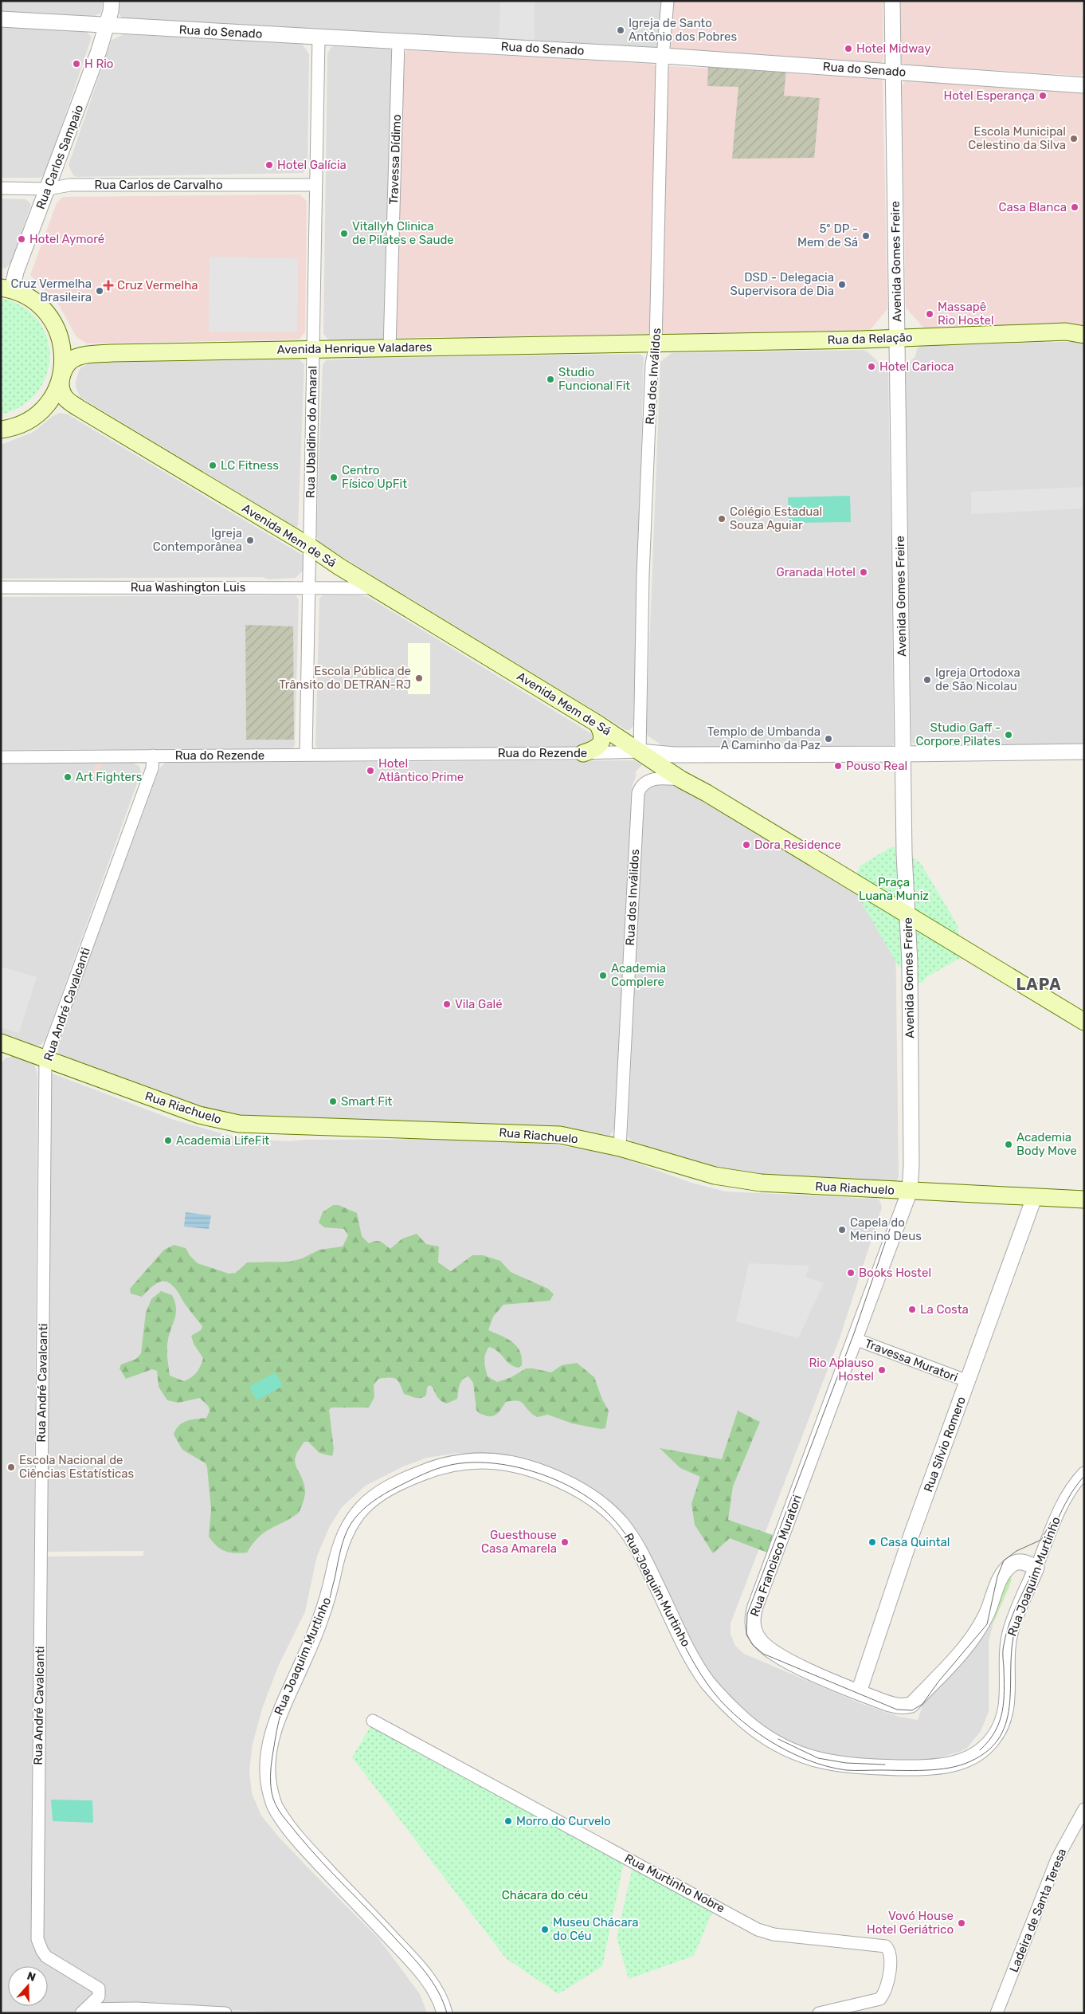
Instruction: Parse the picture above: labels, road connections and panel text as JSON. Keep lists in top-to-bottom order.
{
  "streets": {
    "main road": [
      "Rua da Relação",
      "Avenida Henrique Valadares",
      "Avenida Mem de Sá",
      "Rua Riachuelo"
    ],
    "street": [
      "Rua do Senado",
      "Rua Carlos Sampaio",
      "Travessa Dídimo",
      "Rua Carlos de Carvalho",
      "Avenida Gomes Freire",
      "Rua dos Inválidos",
      "Rua Ubaldino do Amaral",
      "Rua Washington Luis",
      "Rua do Rezende",
      "Rua André Cavalcanti",
      "Travessa Muratori",
      "Rua Sílvio Romero",
      "Rua Francisco Muratori",
      "Rua Joaquim Murtinho",
      "Rua Murtinho Nobre",
      "Ladeira de Santa Teresa"
    ]
  },
  "crossings": [
    ["Rua do Senado", "Rua Carlos Sampaio"],
    ["Rua do Senado", "Travessa Dídimo"],
    ["Rua do Senado", "Avenida Gomes Freire"],
    ["Rua do Senado", "Rua dos Inválidos"],
    ["Rua do Senado", "Rua Ubaldino do Amaral"],
    ["Rua Carlos Sampaio", "Rua Carlos de Carvalho"],
    ["Travessa Dídimo", "Avenida Henrique Valadares"],
    ["Rua Carlos de Carvalho", "Rua Ubaldino do Amaral"],
    ["Avenida Gomes Freire", "Rua da Relação"],
    ["Avenida Gomes Freire", "Avenida Mem de Sá"],
    ["Avenida Gomes Freire", "Rua do Rezende"],
    ["Avenida Gomes Freire", "Rua Riachuelo"],
    ["Avenida Gomes Freire", "Rua Francisco Muratori"],
    ["Rua da Relação", "Avenida Henrique Valadares"],
    ["Rua da Relação", "Rua dos Inválidos"],
    ["Avenida Henrique Valadares", "Rua dos Inválidos"],
    ["Avenida Henrique Valadares", "Rua Ubaldino do Amaral"],
    ["Avenida Henrique Valadares", "Avenida Mem de Sá"],
    ["Rua dos Inválidos", "Avenida Mem de Sá"],
    ["Rua dos Inválidos", "Rua do Rezende"],
    ["Rua dos Inválidos", "Rua Riachuelo"],
    ["Rua Ubaldino do Amaral", "Avenida Mem de Sá"],
    ["Rua Ubaldino do Amaral", "Rua Washington Luis"],
    ["Rua Ubaldino do Amaral", "Rua do Rezende"],
    ["Avenida Mem de Sá", "Rua Washington Luis"],
    ["Avenida Mem de Sá", "Rua do Rezende"],
    ["Rua do Rezende", "Rua André Cavalcanti"],
    ["Rua André Cavalcanti", "Rua Riachuelo"],
    ["Rua Riachuelo", "Rua Sílvio Romero"],
    ["Rua Riachuelo", "Rua Francisco Muratori"],
    ["Travessa Muratori", "Rua Sílvio Romero"],
    ["Travessa Muratori", "Rua Francisco Muratori"],
    ["Rua Sílvio Romero", "Rua Francisco Muratori"],
    ["Rua Francisco Muratori", "Rua Joaquim Murtinho"]
  ],
  "districts": ["LAPA"],
  "parks": ["Praça Luana Muniz", "Chácara do céu"],
  "places": {
    "other": [
      "Igreja de Santo Antônio dos Pobres",
      "Hotel Midway",
      "H Rio",
      "Hotel Esperança",
      "Escola Municipal Celestino da Silva",
      "Hotel Galícia",
      "Casa Blanca",
      "Vitallyh Clinica de Pilates e Saude",
      "5º DP - Mem de Sá",
      "Hotel Aymoré",
      "DSD - Delegacia Supervisora de Dia",
      "Cruz Vermelha Brasileira",
      "Massapê Rio Hostel",
      "Hotel Carioca",
      "Studio Funcional Fit",
      "LC Fitness",
      "Centro Físico UpFit",
      "Colégio Estadual Souza Aguiar",
      "Igreja Contemporânea",
      "Granada Hotel",
      "Escola Pública de Trânsito do DETRAN-RJ",
      "Igreja Ortodoxa de São Nicolau",
      "Studio Gaff - Corpore Pilates",
      "Templo de Umbanda A Caminho da Paz",
      "Pouso Real",
      "Hotel Atlântico Prime",
      "Art Fighters",
      "Dora Residence",
      "Academia Complere",
      "Vila Galé",
      "Smart Fit",
      "Academia LifeFit",
      "Academia Body Move",
      "Capela do Menino Deus",
      "Books Hostel",
      "La Costa",
      "Rio Aplauso Hostel",
      "Escola Nacional de Ciências Estatísticas",
      "Guesthouse Casa Amarela",
      "Casa Quintal",
      "Morro do Curvelo",
      "Vovó House Hotel Geriátrico",
      "Museu Chácara do Céu"
    ],
    "health": ["Cruz Vermelha"]
  },
  "north": "top"
}
